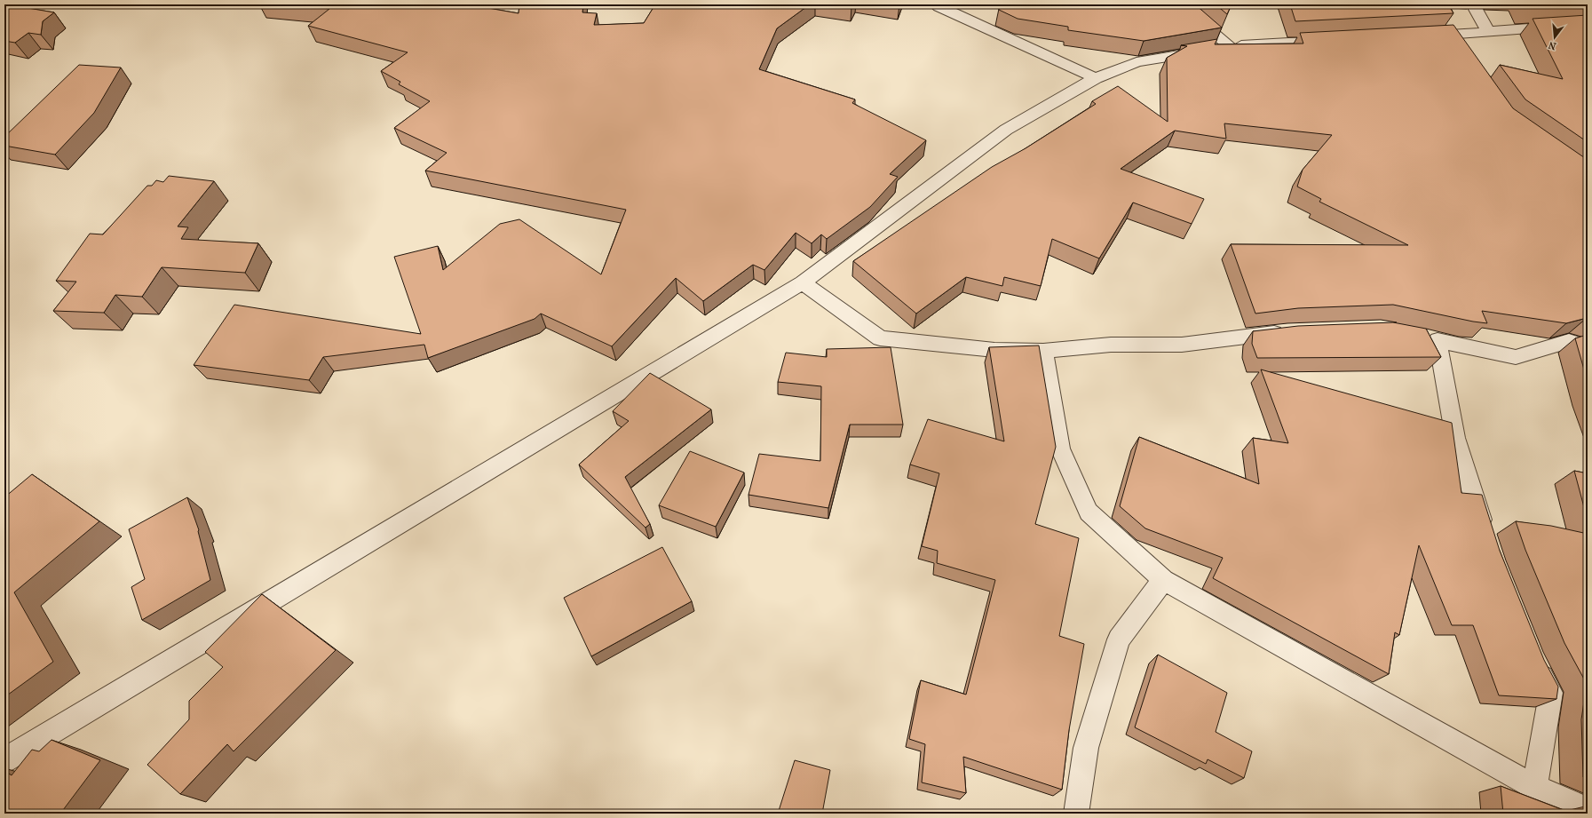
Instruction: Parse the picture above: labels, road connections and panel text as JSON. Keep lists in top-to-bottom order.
{
  "north": "bottom"
}
